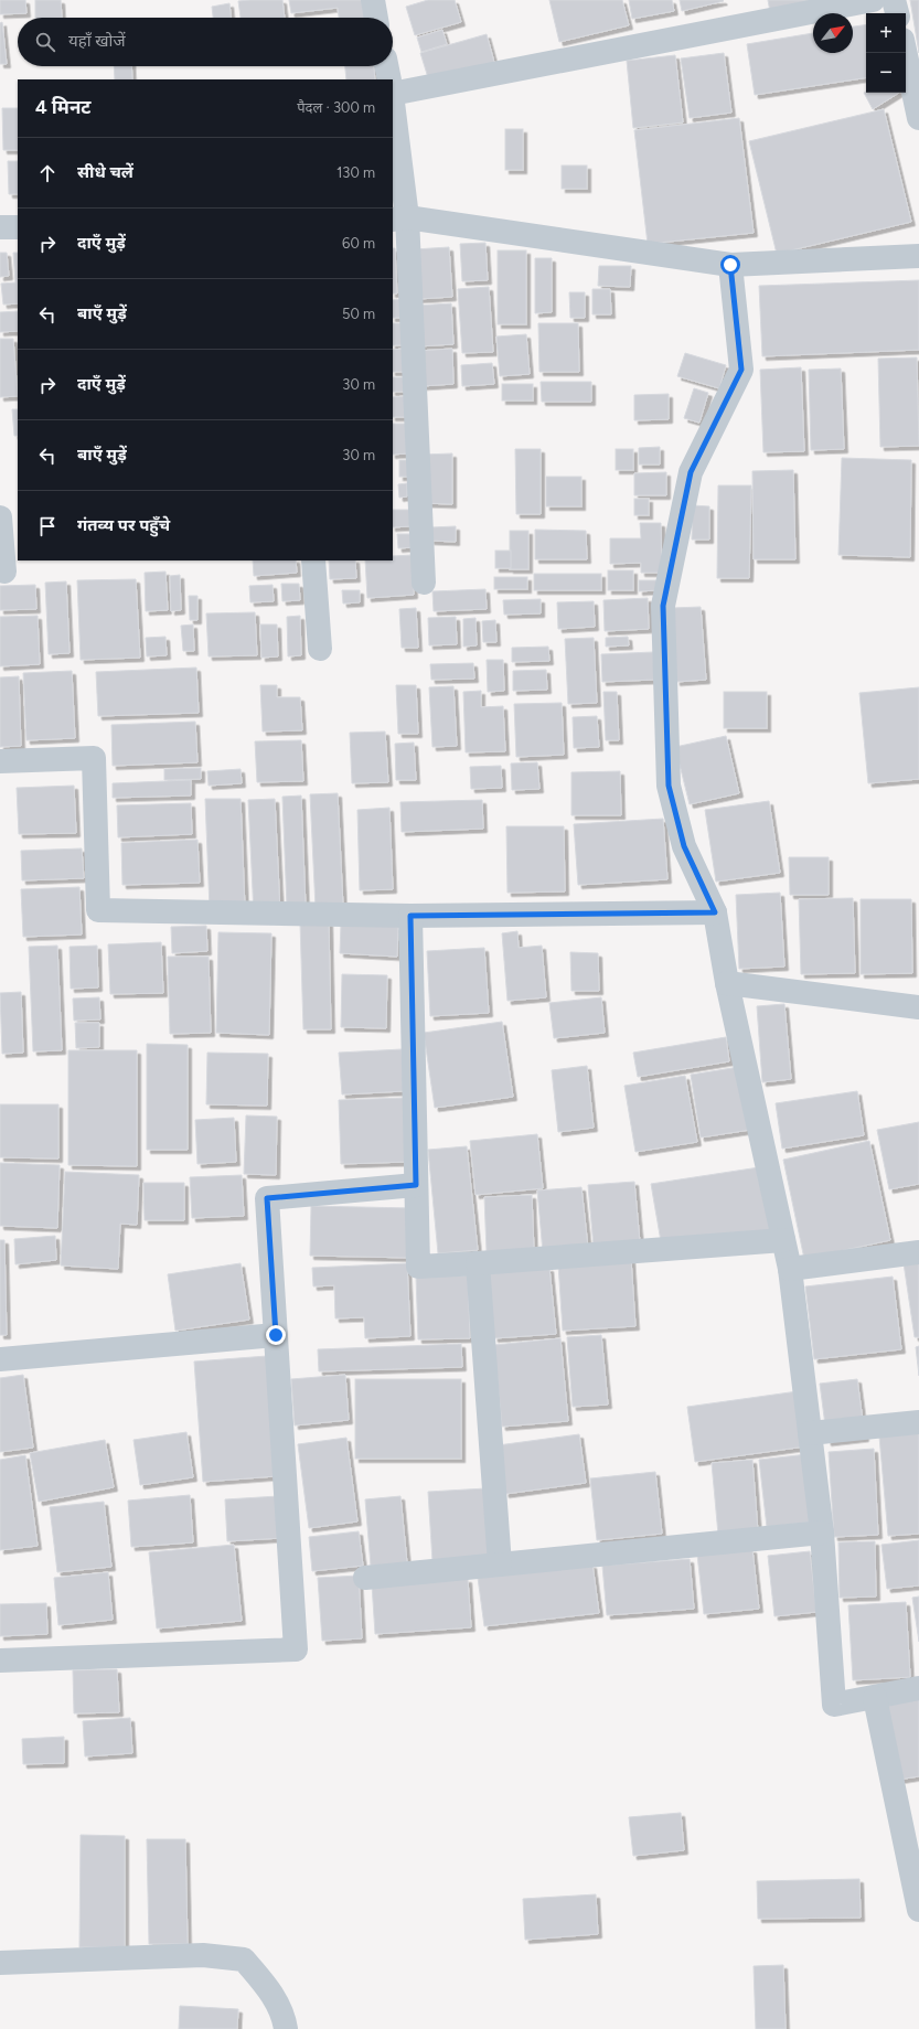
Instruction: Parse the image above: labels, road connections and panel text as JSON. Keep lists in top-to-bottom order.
{
  "north": "top right",
  "page": {
    "map_buttons": ["+", "−"],
    "search": "यहाँ खोजें",
    "heading": ["4 मिनट", "पैदल · 300 m"],
    "list": [
      ["सीधे चलें", "130 m"],
      ["दाएँ मुड़ें", "60 m"],
      ["बाएँ मुड़ें", "50 m"],
      ["दाएँ मुड़ें", "30 m"],
      ["बाएँ मुड़ें", "30 m"],
      "गंतव्य पर पहुँचे"
    ]
  }
}
